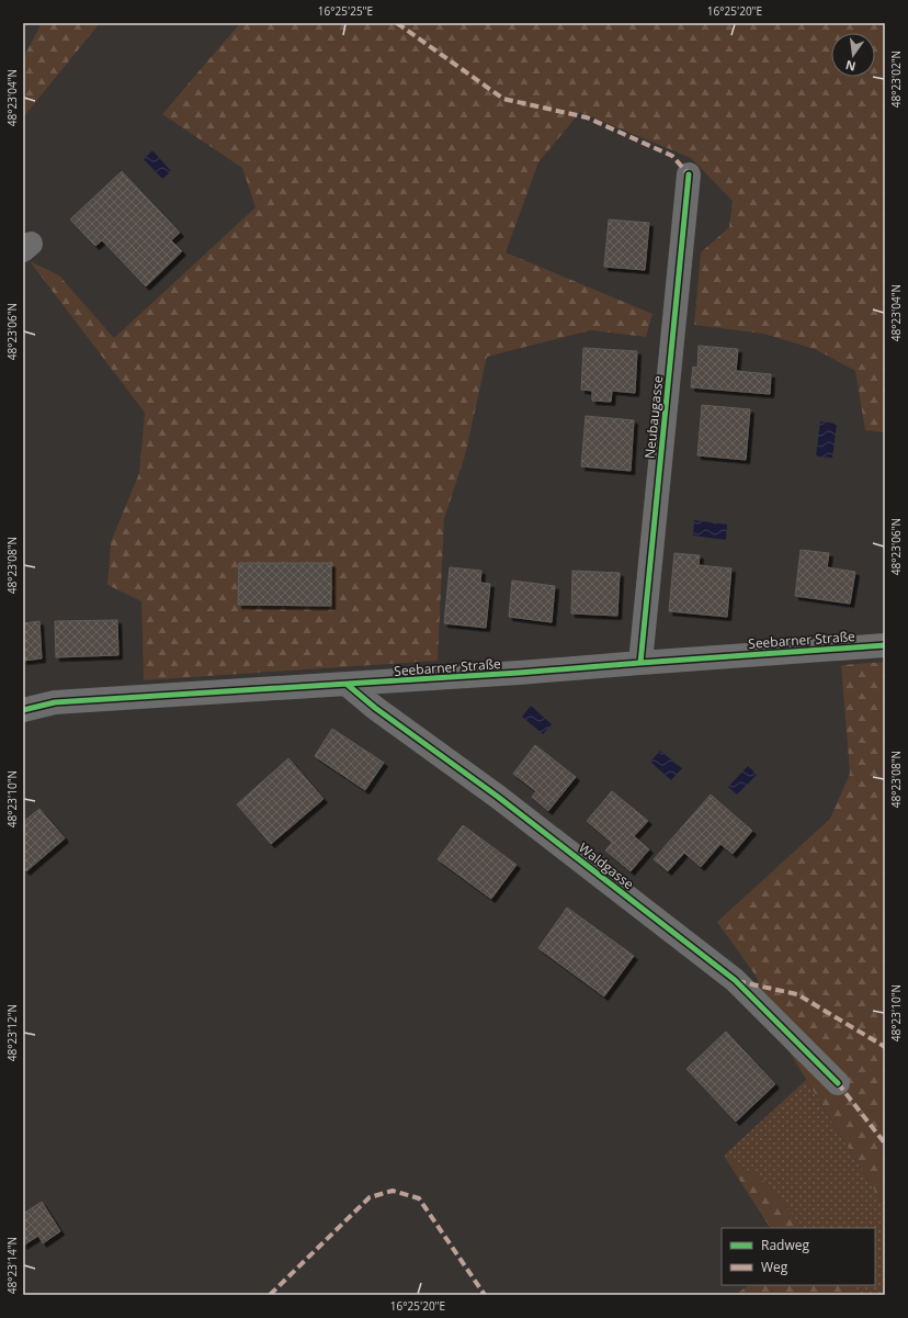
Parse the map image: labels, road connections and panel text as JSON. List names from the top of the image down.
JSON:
{
  "streets": {
    "street": ["Neubaugasse", "Seebarner Straße", "Waldgasse"]
  },
  "crossings": [
    ["Neubaugasse", "Seebarner Straße"],
    ["Seebarner Straße", "Waldgasse"]
  ],
  "legend": ["Radweg", "Weg"],
  "north": "bottom",
  "coordinates": [
    "16°25'25\"E",
    "16°25'20\"E",
    "48°23'02\"N",
    "48°23'04\"N",
    "48°23'06\"N",
    "48°23'08\"N",
    "48°23'10\"N",
    "48°23'12\"N",
    "48°23'14\"N"
  ]
}
